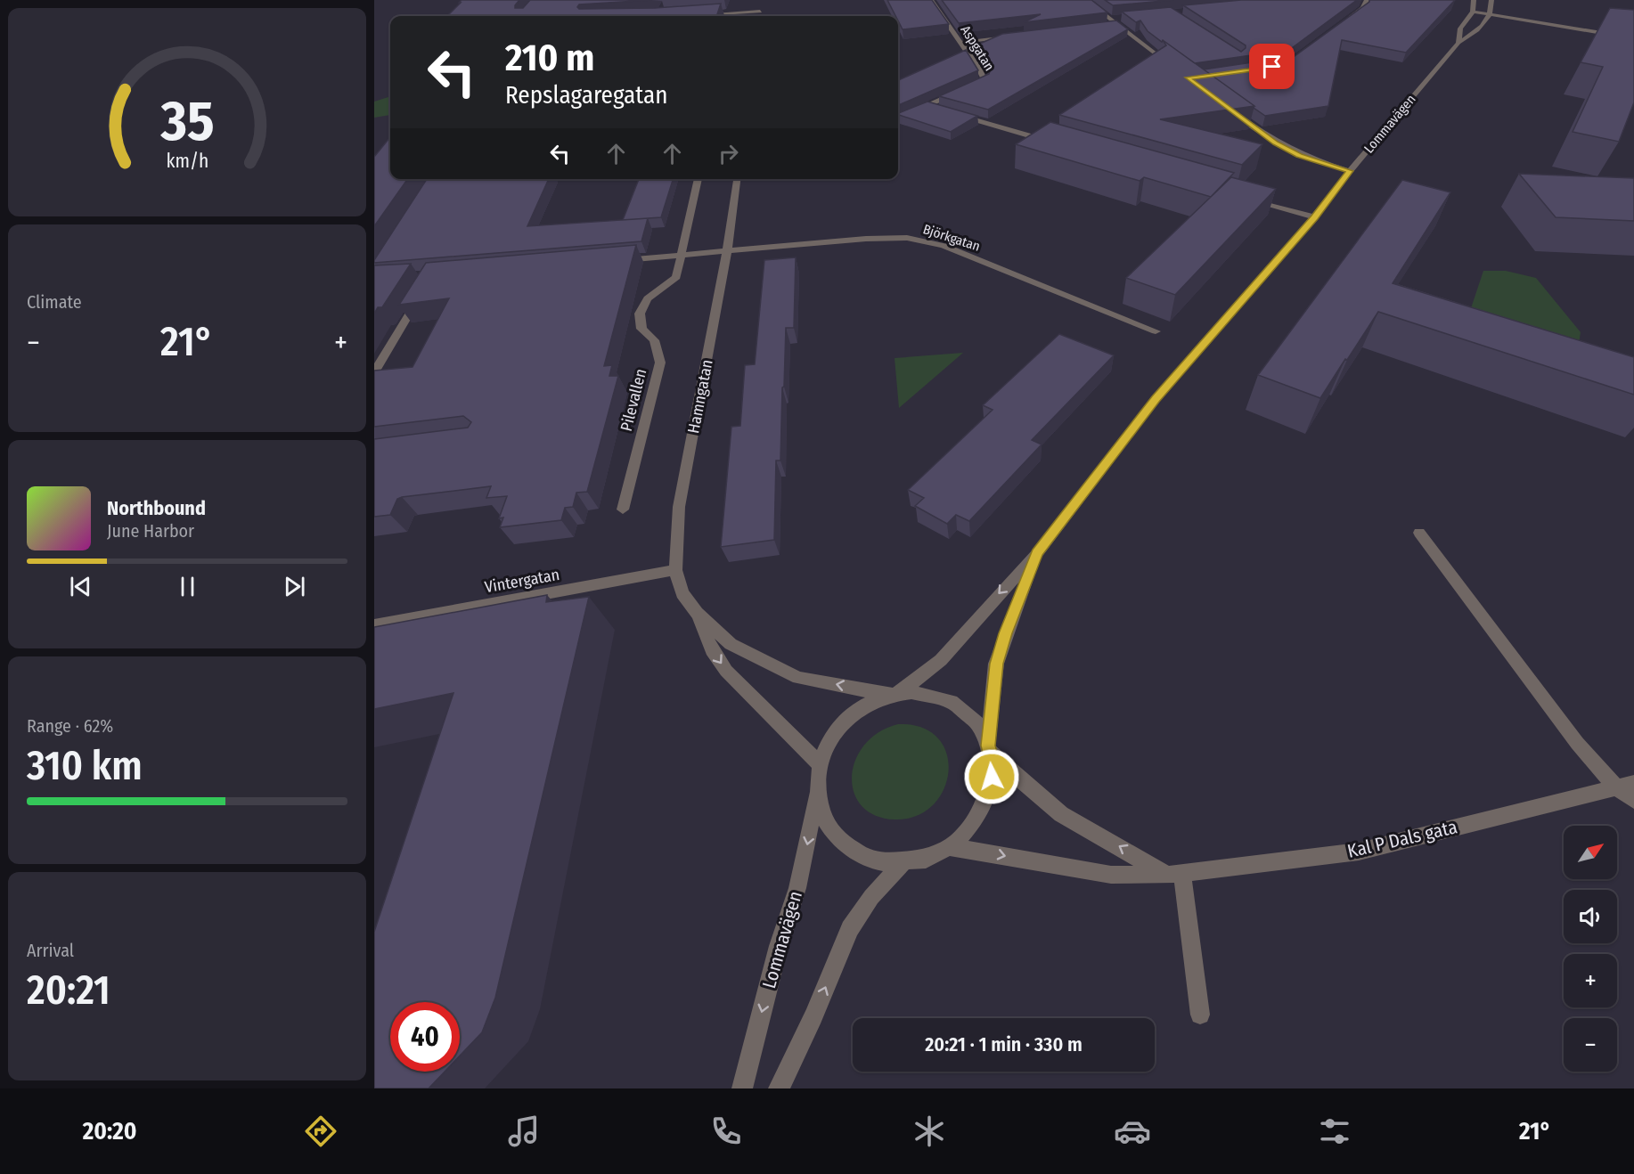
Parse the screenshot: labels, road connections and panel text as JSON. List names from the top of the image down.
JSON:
{
  "streets": {
    "street": [
      "Aspgatan",
      "Lommavägen",
      "Björkgatan",
      "Hamngatan",
      "Pilevallen",
      "Vintergatan",
      "Kal P Dals gata"
    ]
  },
  "crossings": [
    ["Lommavägen", "Hamngatan"],
    ["Lommavägen", "Kal P Dals gata"],
    ["Björkgatan", "Hamngatan"],
    ["Hamngatan", "Vintergatan"],
    ["Hamngatan", "Kal P Dals gata"]
  ],
  "north": "top right",
  "page": {
    "turn": ["210 m", "Repslagaregatan"],
    "tile": [
      "Climate",
      ["Range · 62%", "310 km"],
      ["Arrival", "20:21"]
    ],
    "heat": ["−", "21°", "+"],
    "song": ["Northbound", "June Harbor"],
    "map_buttons": ["+", "−"],
    "limit": "40",
    "trip": "20:21 · 1 min · 330 m",
    "tabs": ["20:20", "21°"],
    "gauge": ["35", "km/h"]
  }
}
